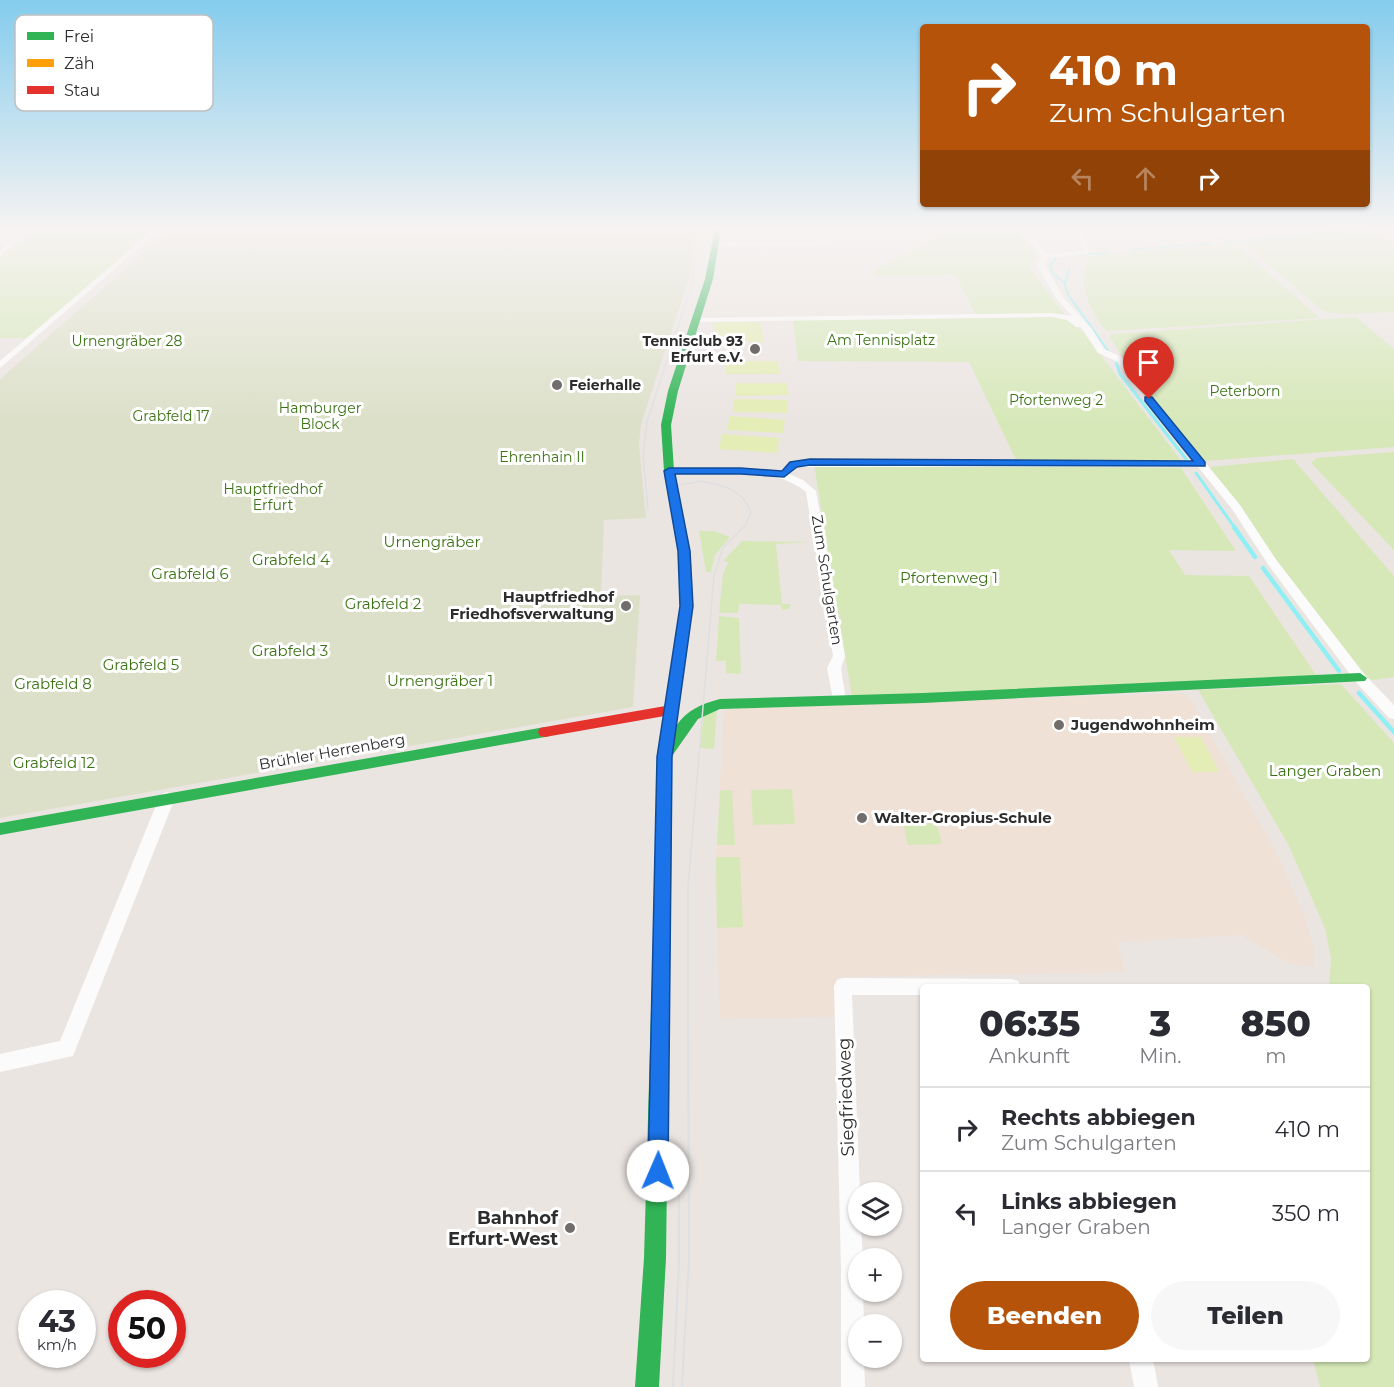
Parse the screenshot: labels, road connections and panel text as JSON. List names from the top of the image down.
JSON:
{
  "streets": {
    "main road": ["Brühler Herrenberg"],
    "street": ["Zum Schulgarten", "Siegfriedweg"]
  },
  "parks": [
    "Am Tennisplatz",
    "Urnengräber 28",
    "Peterborn",
    "Pfortenweg 2",
    "Hamburger Block",
    "Grabfeld 17",
    "Ehrenhain II",
    "Hauptfriedhof Erfurt",
    "Urnengräber",
    "Grabfeld 4",
    "Grabfeld 6",
    "Pfortenweg 1",
    "Grabfeld 2",
    "Grabfeld 3",
    "Grabfeld 5",
    "Urnengräber 1",
    "Grabfeld 8",
    "Grabfeld 12",
    "Langer Graben"
  ],
  "places": [
    "Tennisclub 93 Erfurt e.V.",
    "Feierhalle",
    "Hauptfriedhof Friedhofsverwaltung",
    "Jugendwohnheim",
    "Walter-Gropius-Schule",
    "Bahnhof Erfurt-West"
  ],
  "legend": ["Frei", "Zäh", "Stau"],
  "page": {
    "turn": ["410 m", "Zum Schulgarten"],
    "eta": [
      "06:35",
      "Ankunft",
      "3",
      "Min.",
      "850",
      "m"
    ],
    "list": [
      {
        "name": "Rechts abbiegen",
        "note": "Zum Schulgarten",
        "value": "410 m"
      },
      {
        "name": "Links abbiegen",
        "note": "Langer Graben",
        "value": "350 m"
      }
    ],
    "map_buttons": ["+", "−"],
    "buttons": ["Beenden", "Teilen"],
    "speed": "43 km/h",
    "limit": "50"
  }
}
